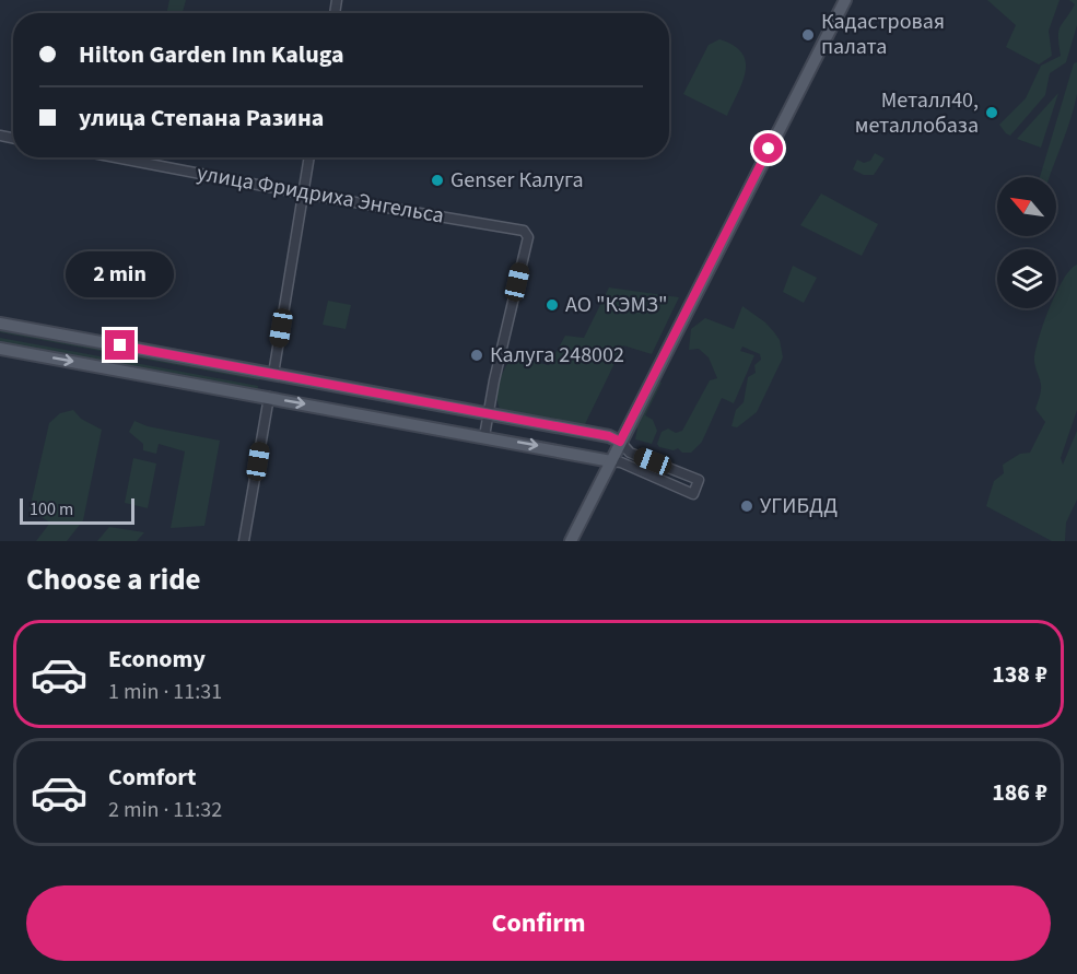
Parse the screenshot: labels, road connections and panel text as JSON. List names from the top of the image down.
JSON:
{
  "streets": {
    "street": ["улица Фридриха Энгельса"]
  },
  "places": [
    "Кадастровая палата",
    "Металл40, металлобаза",
    "Genser Калуга",
    "АО \"КЭМЗ\"",
    "Калуга 248002",
    "УГИБДД"
  ],
  "scale_bar": "100 m",
  "north": "top left",
  "page": {
    "banner": ["Hilton Garden Inn Kaluga", "улица Степана Разина"],
    "bubble": "2 min",
    "scale": "100 m",
    "heading": "Choose a ride",
    "list": [
      {
        "name": "Economy",
        "note": "1 min · 11:31",
        "value": "138 ₽"
      },
      {
        "name": "Comfort",
        "note": "2 min · 11:32",
        "value": "186 ₽"
      }
    ],
    "buttons": "Confirm"
  }
}
